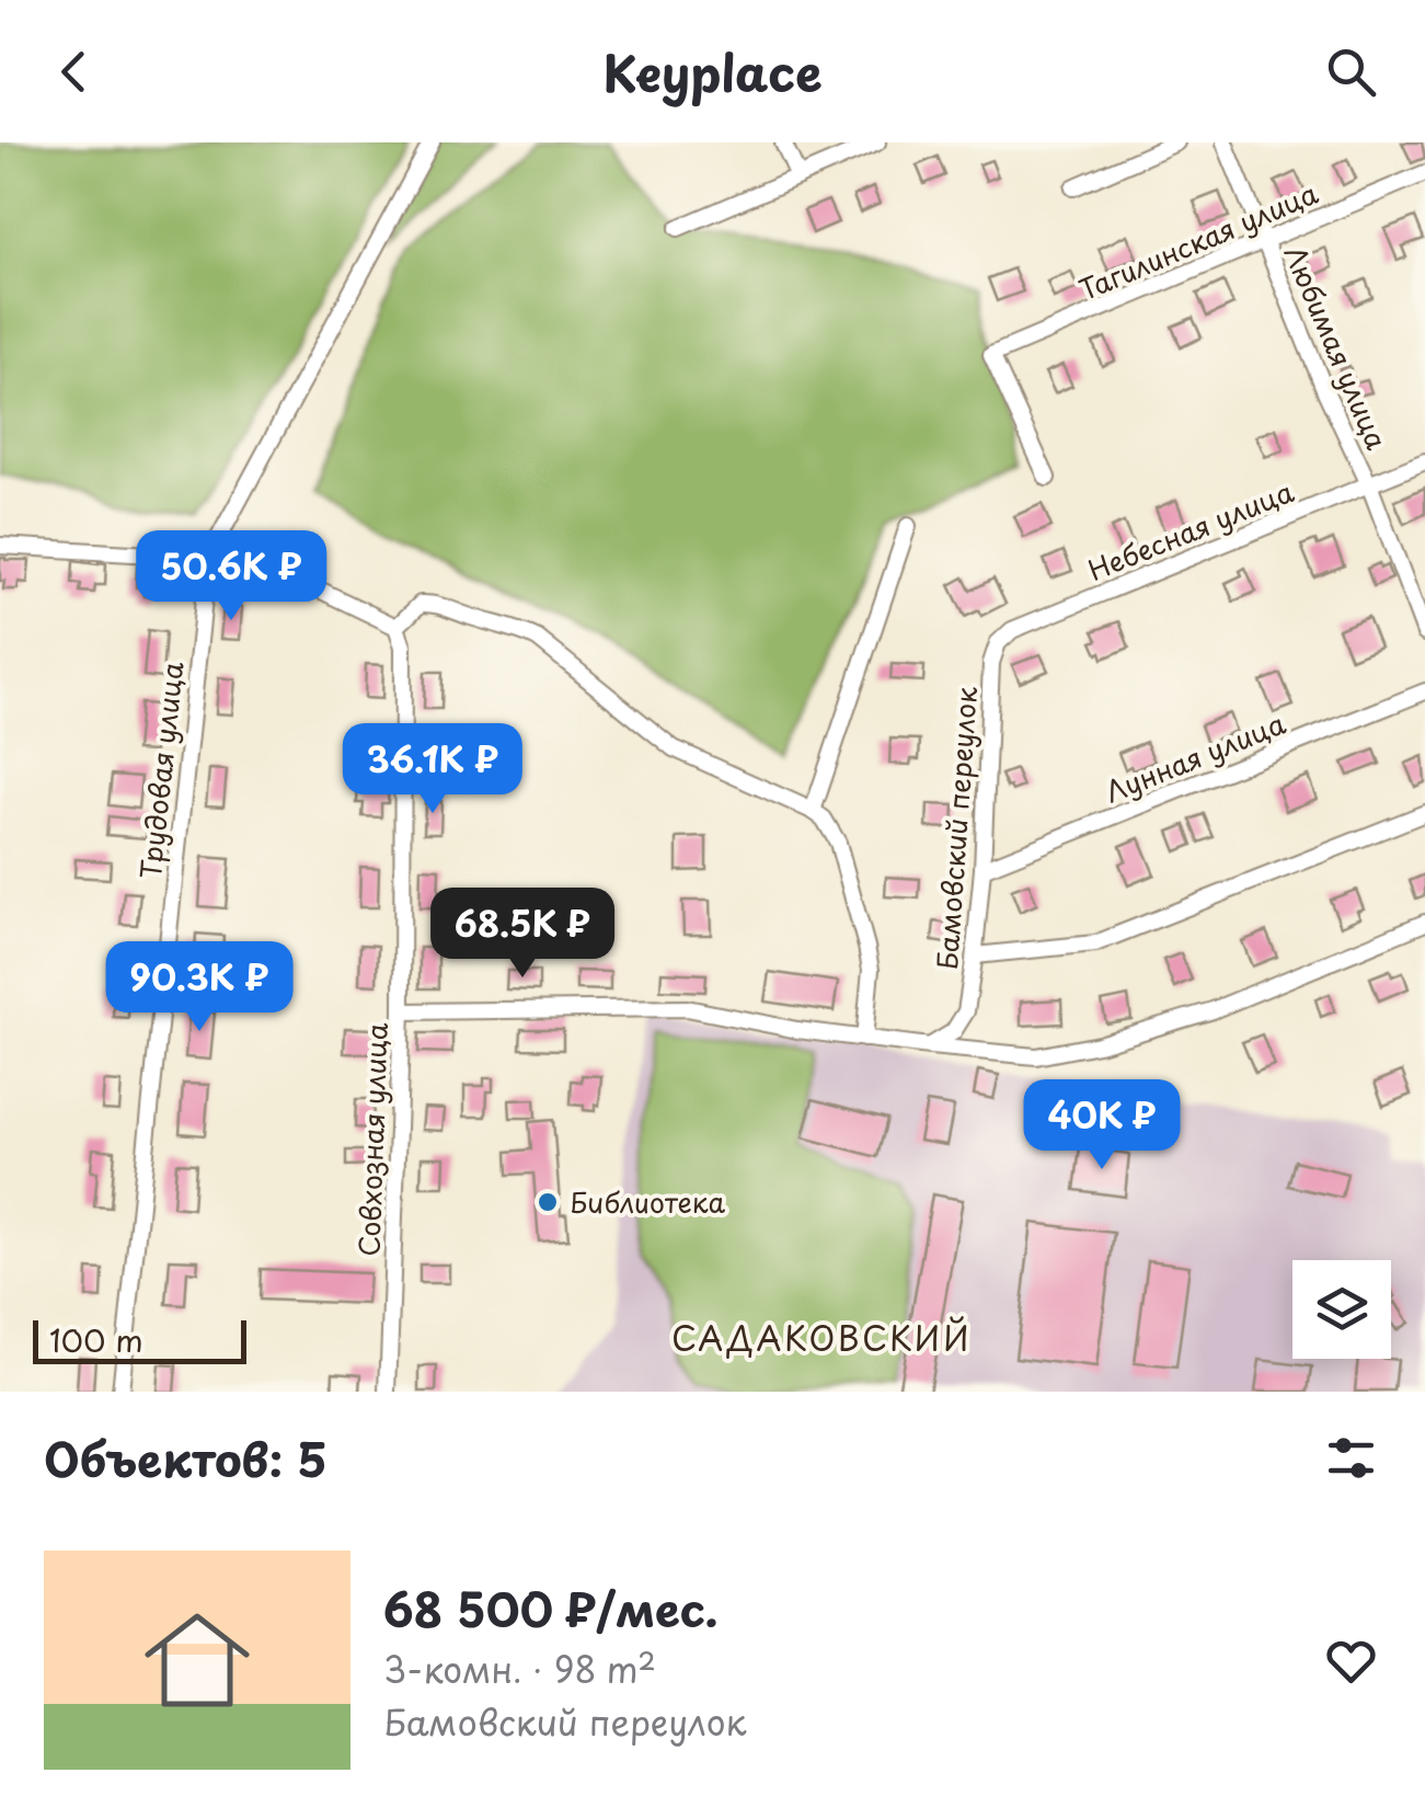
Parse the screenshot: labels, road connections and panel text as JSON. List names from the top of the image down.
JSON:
{
  "streets": {
    "street": [
      "Тагилинская улица",
      "Любимая улица",
      "Небесная улица",
      "Лунная улица",
      "Трудовая улица",
      "Бамовский переулок",
      "Совхозная улица"
    ]
  },
  "crossings": [
    ["Тагилинская улица", "Любимая улица"],
    ["Любимая улица", "Небесная улица"],
    ["Небесная улица", "Бамовский переулок"],
    ["Лунная улица", "Бамовский переулок"]
  ],
  "districts": ["САДАКОВСКИЙ"],
  "places": ["Библиотека"],
  "scale_bar": "100 m",
  "page": {
    "header": "Keyplace",
    "price": [
      "50.6K ₽",
      "36.1K ₽",
      "68.5K ₽",
      "90.3K ₽",
      "40K ₽"
    ],
    "scale": "100 m",
    "heading": "Объектов: 5",
    "list": [
      {
        "name": "68 500 ₽/мес.",
        "note": "3-комн. · 98 m² · Бамовский переулок"
      }
    ]
  }
}
